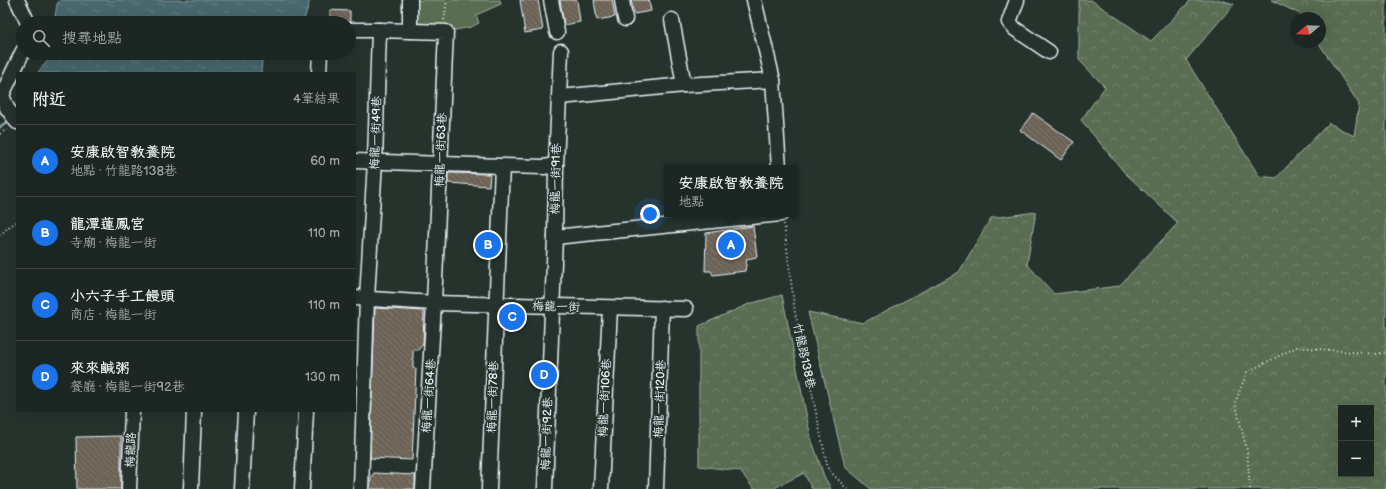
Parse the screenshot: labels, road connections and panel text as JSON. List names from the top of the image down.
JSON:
{
  "streets": {
    "street": [
      "梅龍一街49巷",
      "梅龍一街63巷",
      "梅龍一街91巷",
      "梅龍一街",
      "梅龍一街64巷",
      "梅龍一街78巷",
      "梅龍一街106巷",
      "梅龍一街120巷",
      "梅龍一街92巷",
      "梅龍路"
    ],
    "path": ["竹龍路138巷"]
  },
  "crossings": [
    ["梅龍一街49巷", "梅龍一街"],
    ["梅龍一街63巷", "梅龍一街"],
    ["梅龍一街63巷", "梅龍一街64巷"],
    ["梅龍一街91巷", "梅龍一街"],
    ["梅龍一街91巷", "梅龍一街92巷"],
    ["梅龍一街", "梅龍一街64巷"],
    ["梅龍一街", "梅龍一街78巷"],
    ["梅龍一街", "梅龍一街106巷"],
    ["梅龍一街", "梅龍一街120巷"],
    ["梅龍一街", "梅龍一街92巷"]
  ],
  "north": "left",
  "page": {
    "search": "搜尋地點",
    "heading": ["附近", "4筆結果"],
    "list": [
      {
        "mark": "A",
        "name": "安康啟智教養院",
        "note": "地點 · 竹龍路138巷",
        "value": "60 m"
      },
      {
        "mark": "B",
        "name": "龍潭蓮鳳宮",
        "note": "寺廟 · 梅龍一街",
        "value": "110 m"
      },
      {
        "mark": "C",
        "name": "小六子手工饅頭",
        "note": "商店 · 梅龍一街",
        "value": "110 m"
      },
      {
        "mark": "D",
        "name": "來來鹹粥",
        "note": "餐廳 · 梅龍一街92巷",
        "value": "130 m"
      }
    ],
    "popup": ["安康啟智教養院", "地點"],
    "pins": [
      "A",
      "B",
      "C",
      "D"
    ],
    "map_buttons": ["+", "−"]
  }
}
